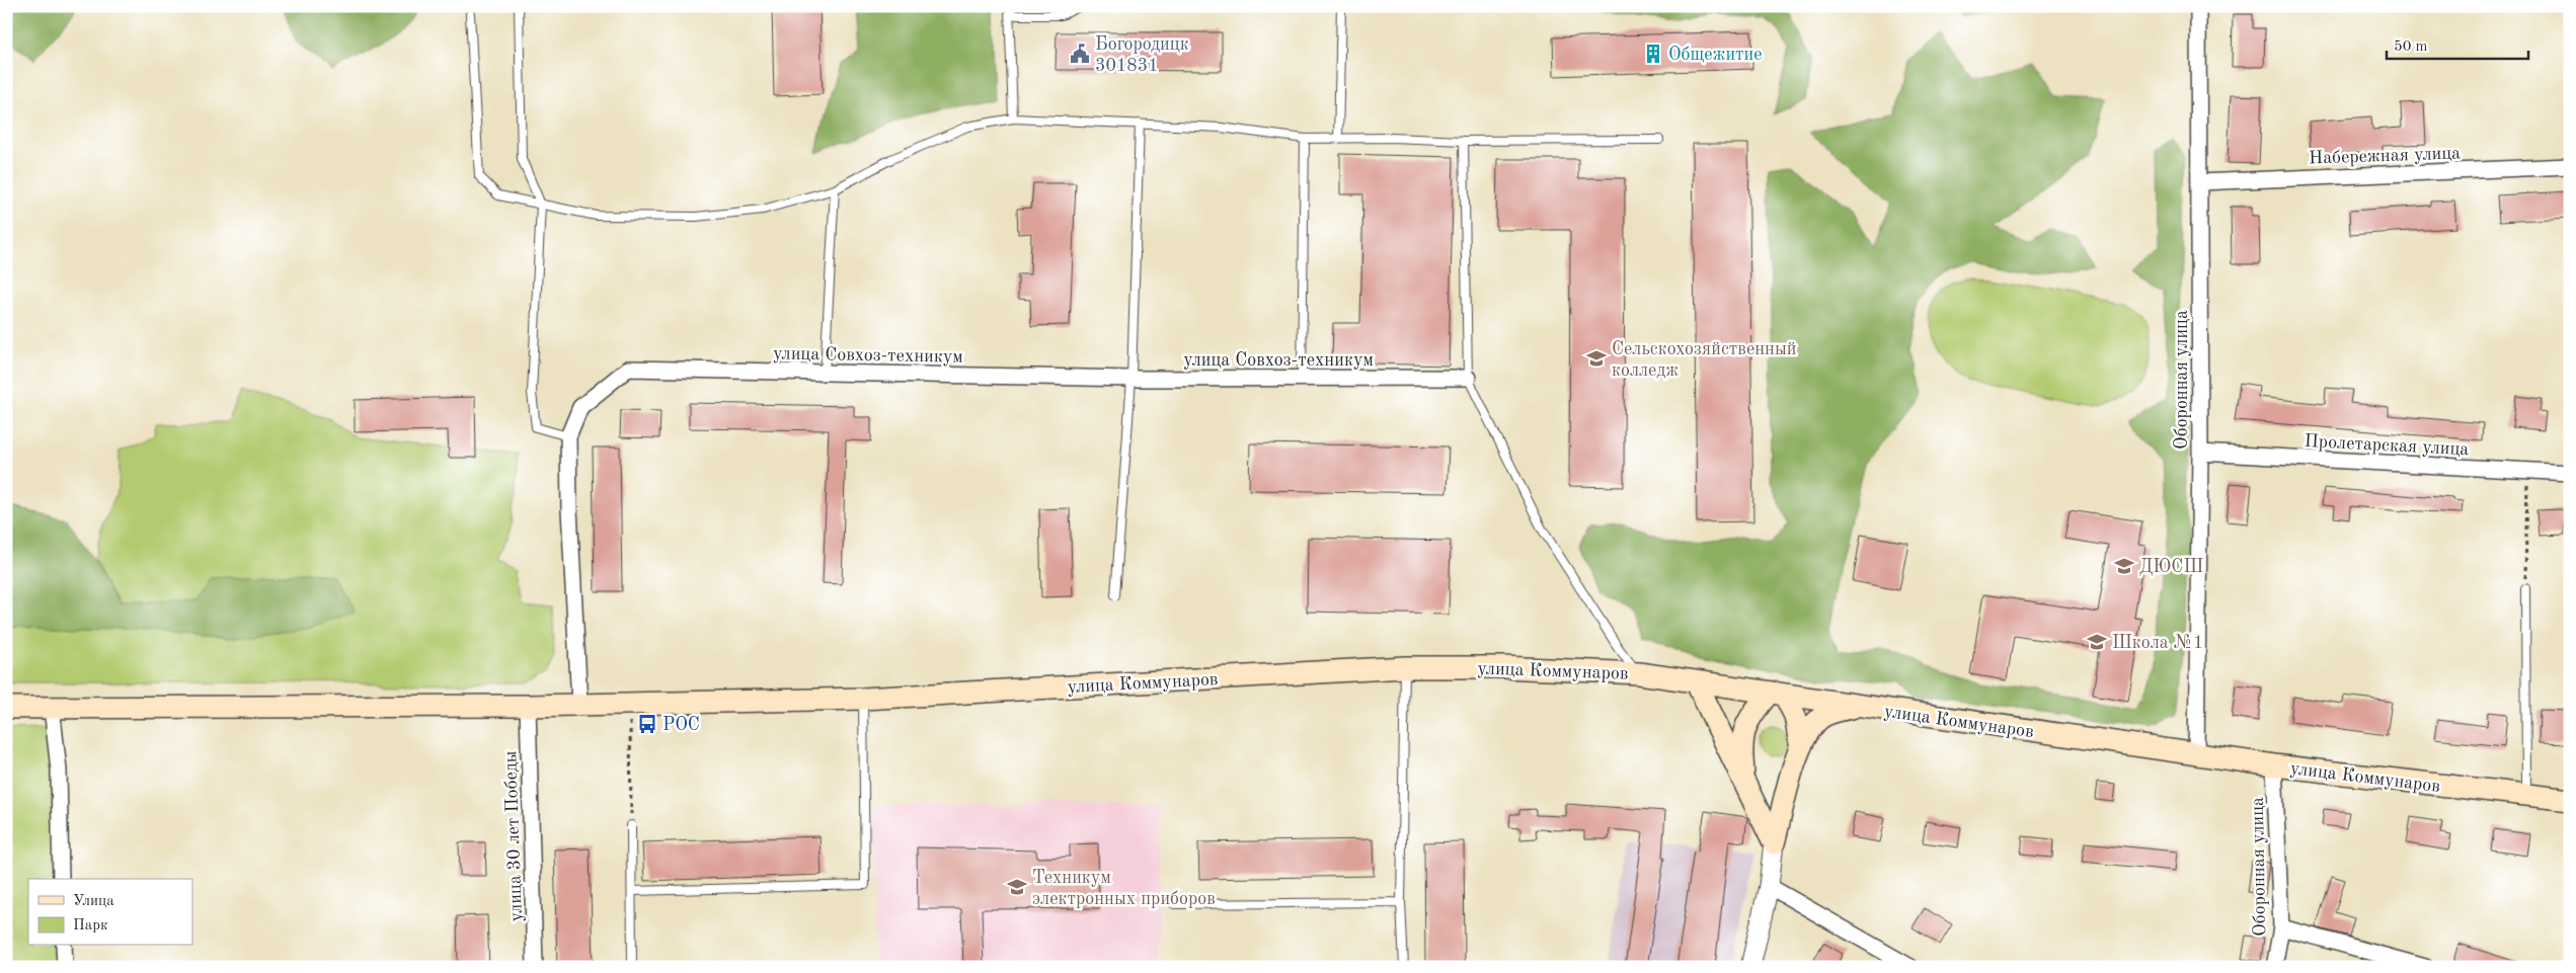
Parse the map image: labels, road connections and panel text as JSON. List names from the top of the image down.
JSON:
{
  "streets": {
    "main road": ["улица Коммунаров"],
    "street": [
      "Набережная улица",
      "улица Совхоз-техникум",
      "Оборонная улица",
      "Пролетарская улица",
      "улица 30 лет Победы"
    ]
  },
  "crossings": [
    ["Набережная улица", "Оборонная улица"],
    ["улица Совхоз-техникум", "улица Коммунаров"],
    ["Оборонная улица", "Пролетарская улица"],
    ["Оборонная улица", "улица Коммунаров"],
    ["улица Коммунаров", "улица 30 лет Победы"]
  ],
  "places": {
    "public building": ["Богородицк 301831"],
    "building": ["Общежитие"],
    "school or university": [
      "Сельскохозяйственный колледж",
      "ДЮСШ",
      "Школа №1",
      "Техникум электронных приборов"
    ],
    "bus stop": ["РОС"]
  },
  "legend": ["Улица", "Парк"],
  "scale_bar": "50 m"
}
